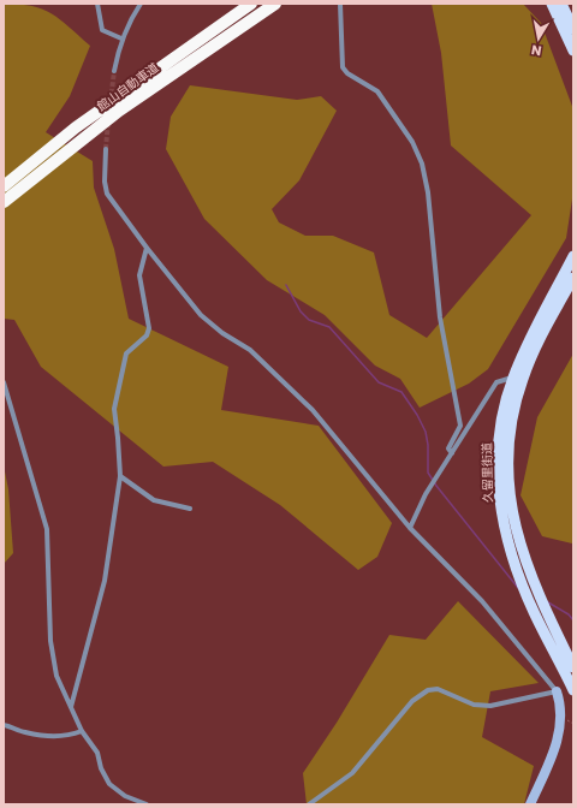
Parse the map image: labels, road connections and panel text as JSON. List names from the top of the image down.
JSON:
{
  "streets": {
    "highway": ["館山自動車道"],
    "main road": ["久留里街道"]
  },
  "north": "bottom"
}
